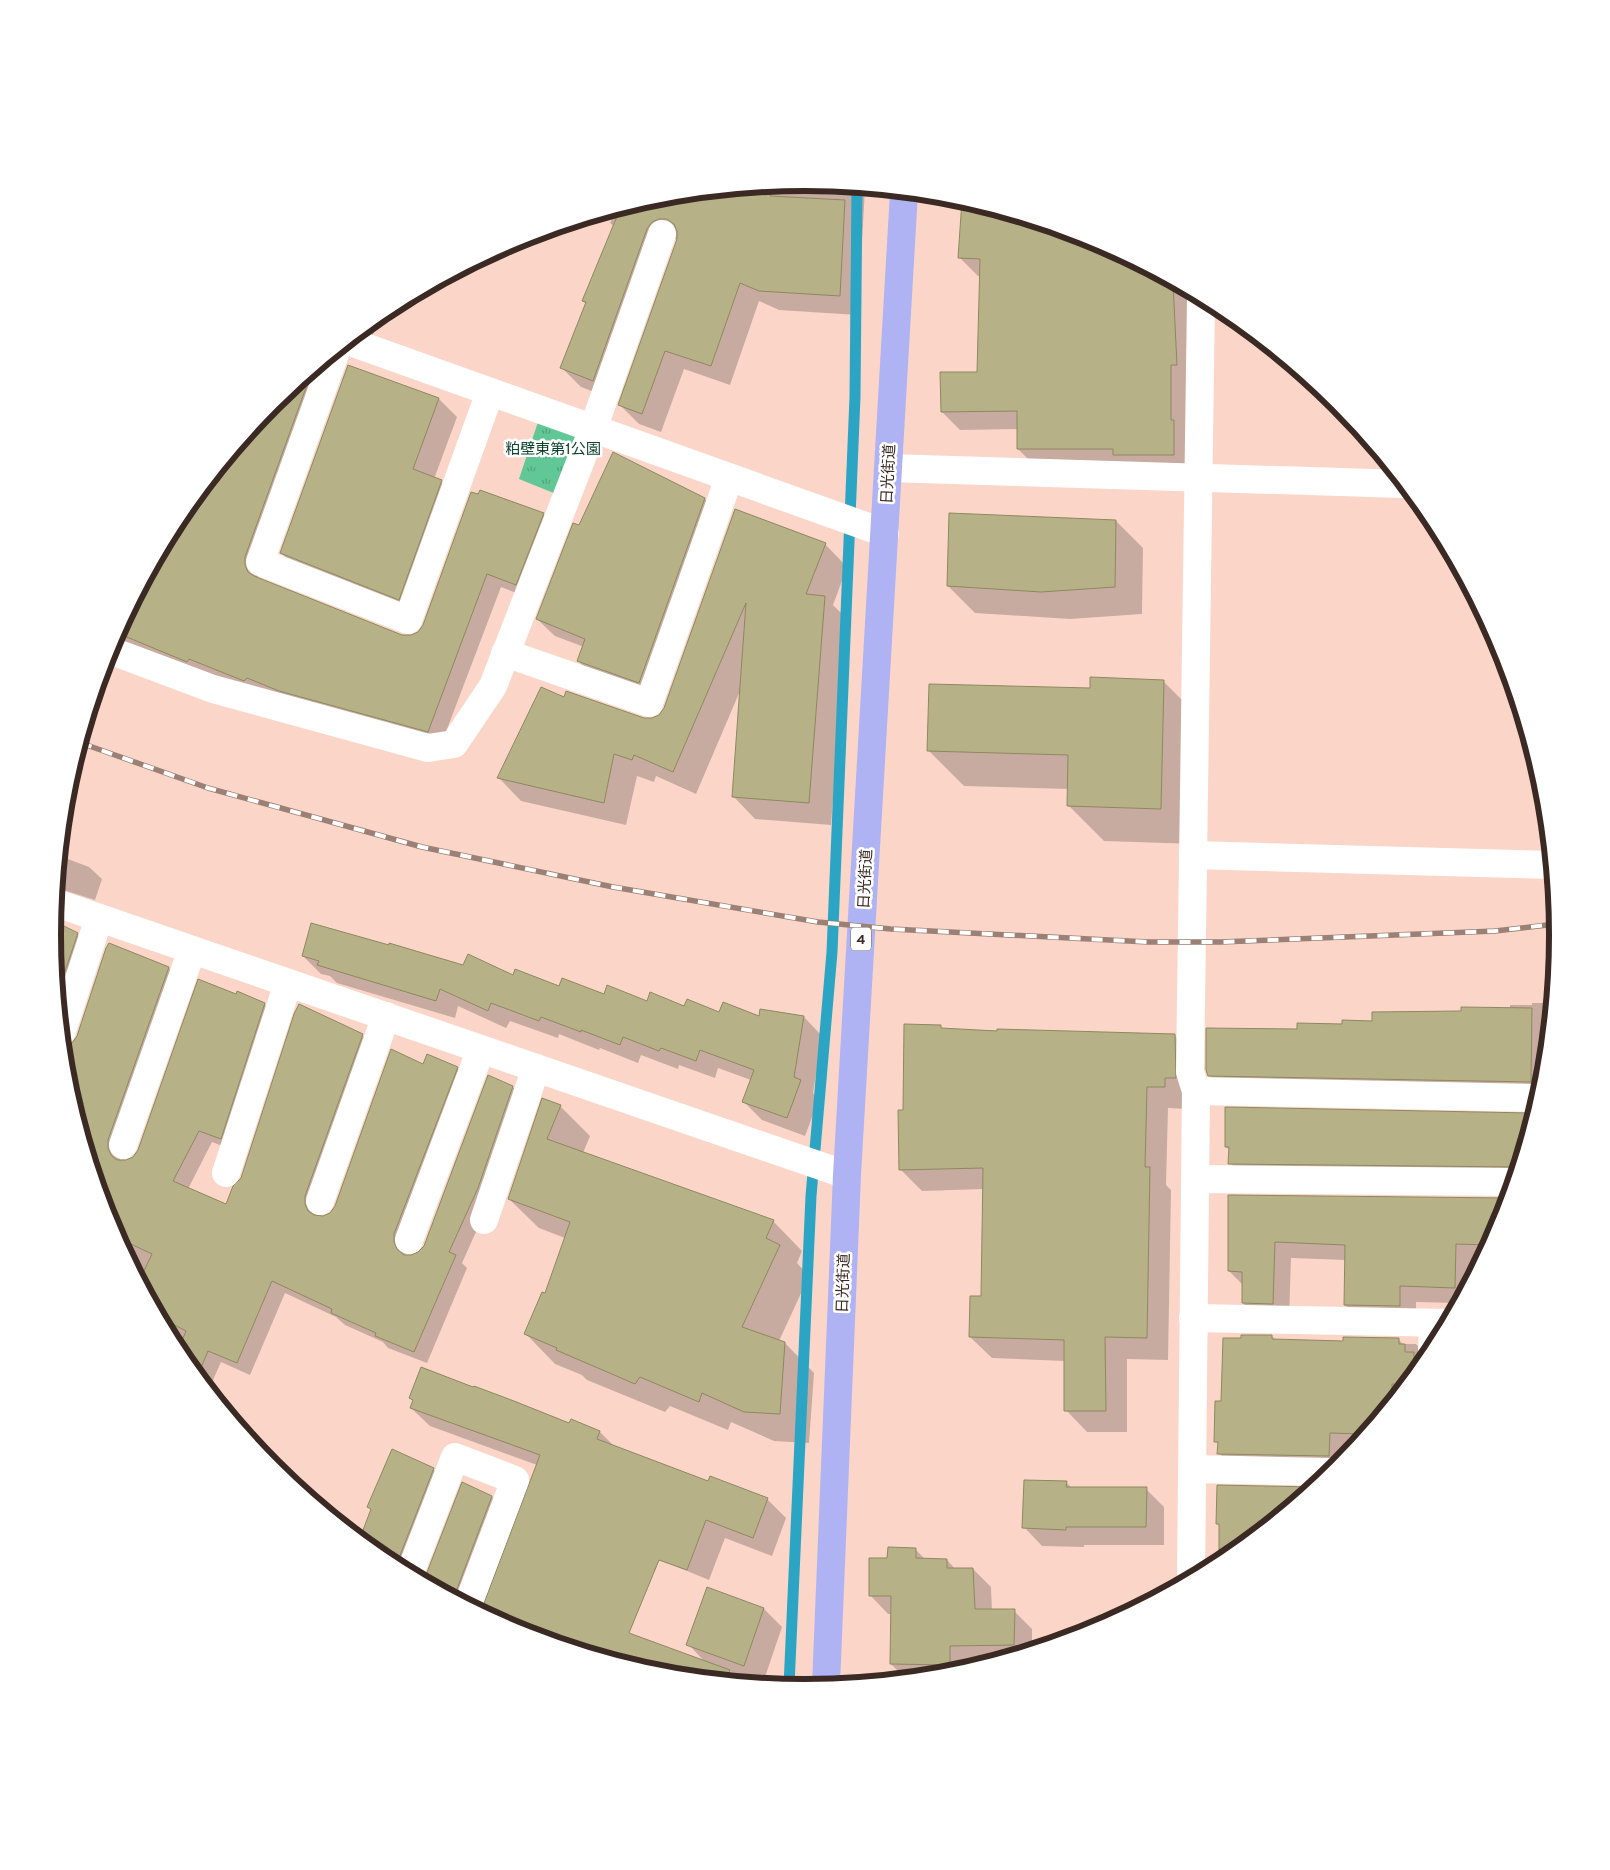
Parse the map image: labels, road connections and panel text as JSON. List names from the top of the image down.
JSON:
{
  "streets": {
    "highway": ["日光街道", "4"]
  },
  "parks": ["粕壁東第1公園"]
}
